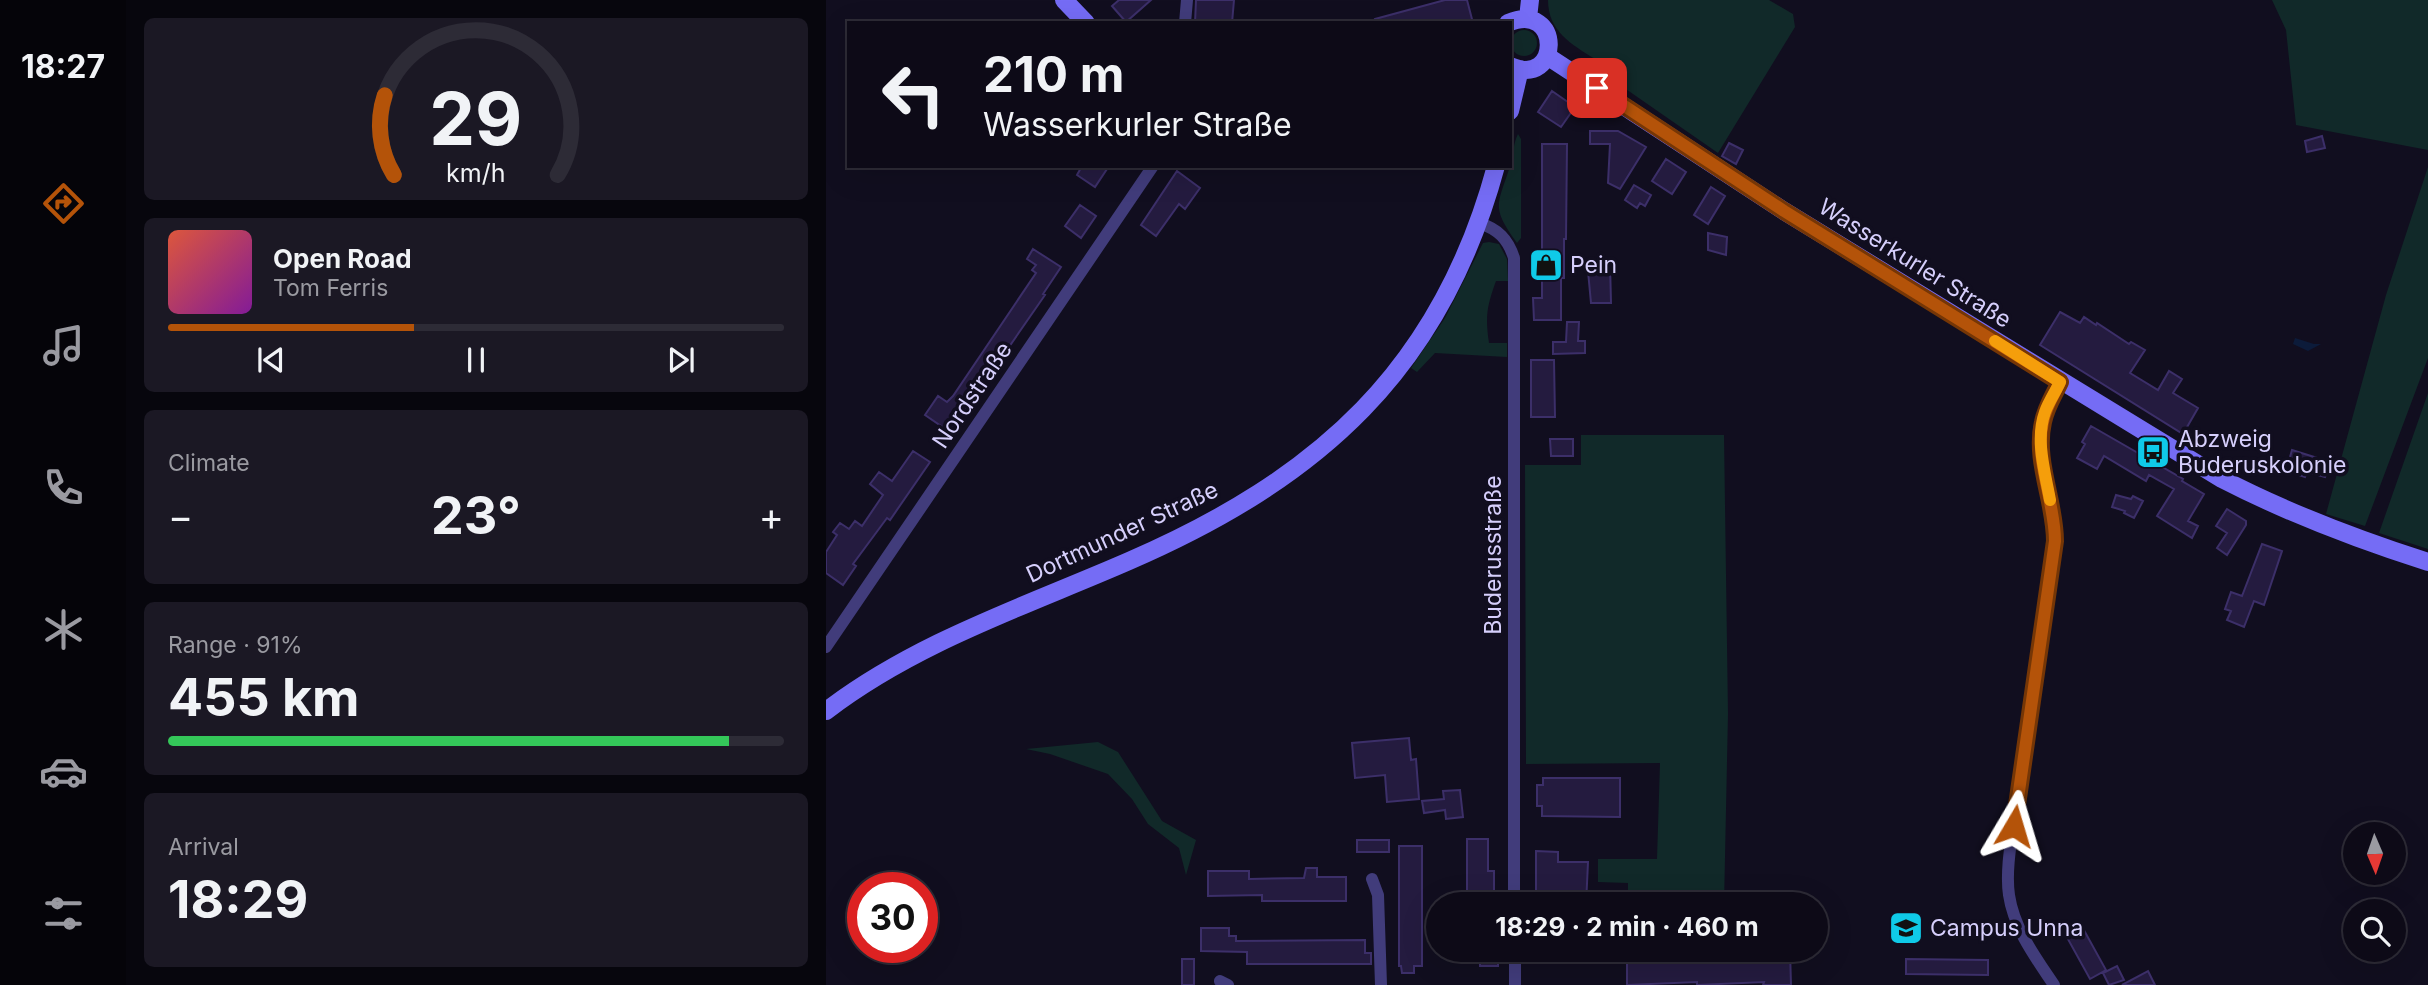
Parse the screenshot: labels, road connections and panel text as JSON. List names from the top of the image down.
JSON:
{
  "streets": {
    "main road": ["Wasserkurler Straße", "Dortmunder Straße"],
    "street": ["Nordstraße", "Buderusstraße"]
  },
  "crossings": [
    ["Dortmunder Straße", "Buderusstraße"]
  ],
  "places": {
    "shop": ["Pein"],
    "bus stop": ["Abzweig Buderuskolonie"],
    "school or university": ["Campus Unna"]
  },
  "north": "bottom",
  "page": {
    "tabs": "18:27",
    "turn": ["210 m", "Wasserkurler Straße"],
    "song": ["Open Road", "Tom Ferris"],
    "tile": [
      "Climate",
      ["Range · 91%", "455 km"],
      ["Arrival", "18:29"]
    ],
    "heat": ["−", "23°", "+"],
    "limit": "30",
    "trip": "18:29 · 2 min · 460 m",
    "gauge": ["29", "km/h"]
  }
}
